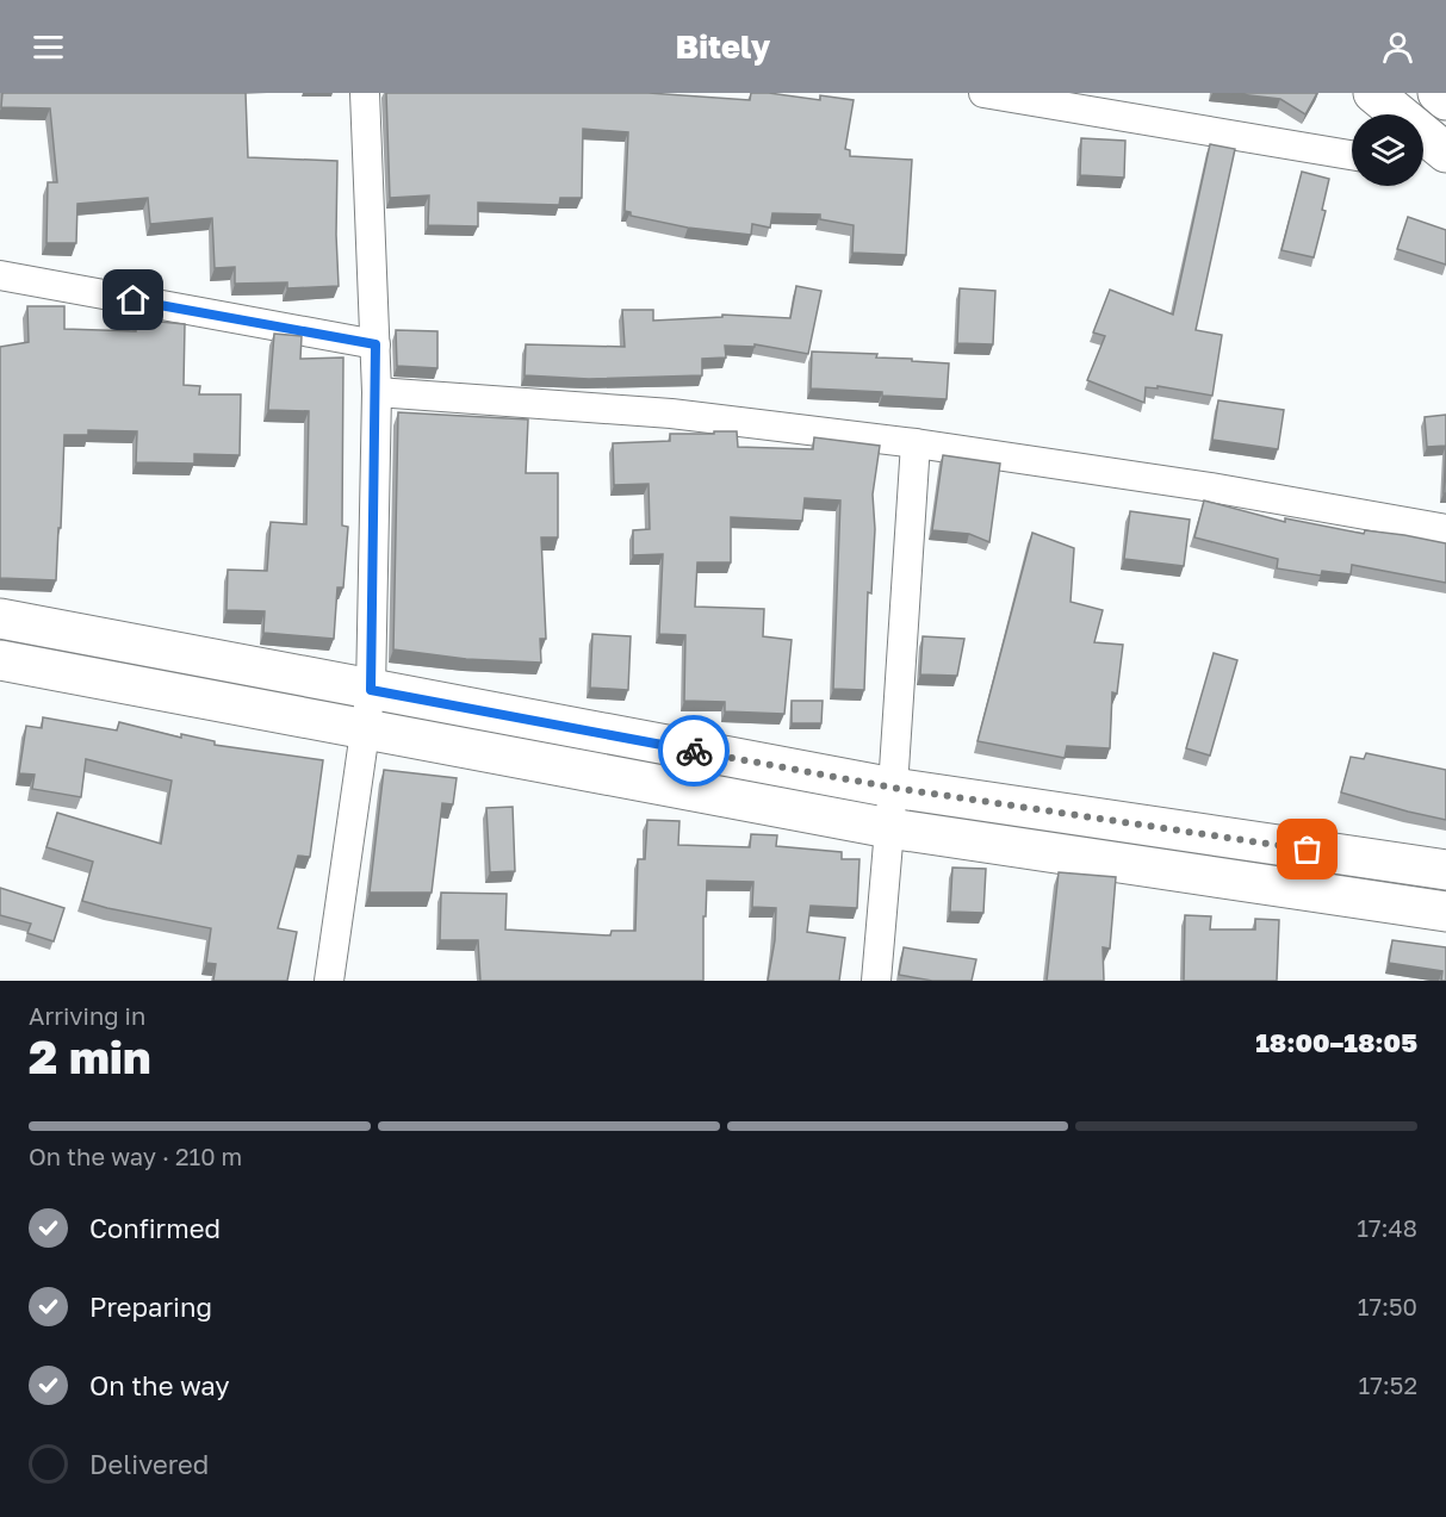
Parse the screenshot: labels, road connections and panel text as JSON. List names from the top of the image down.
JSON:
{
  "page": {
    "header": "Bitely",
    "heading": ["2 min", "Arriving in", "18:00–18:05"],
    "bar": "On the way · 210 m",
    "list": [
      ["Confirmed", "17:48"],
      ["Preparing", "17:50"],
      ["On the way", "17:52"],
      "Delivered"
    ]
  }
}
